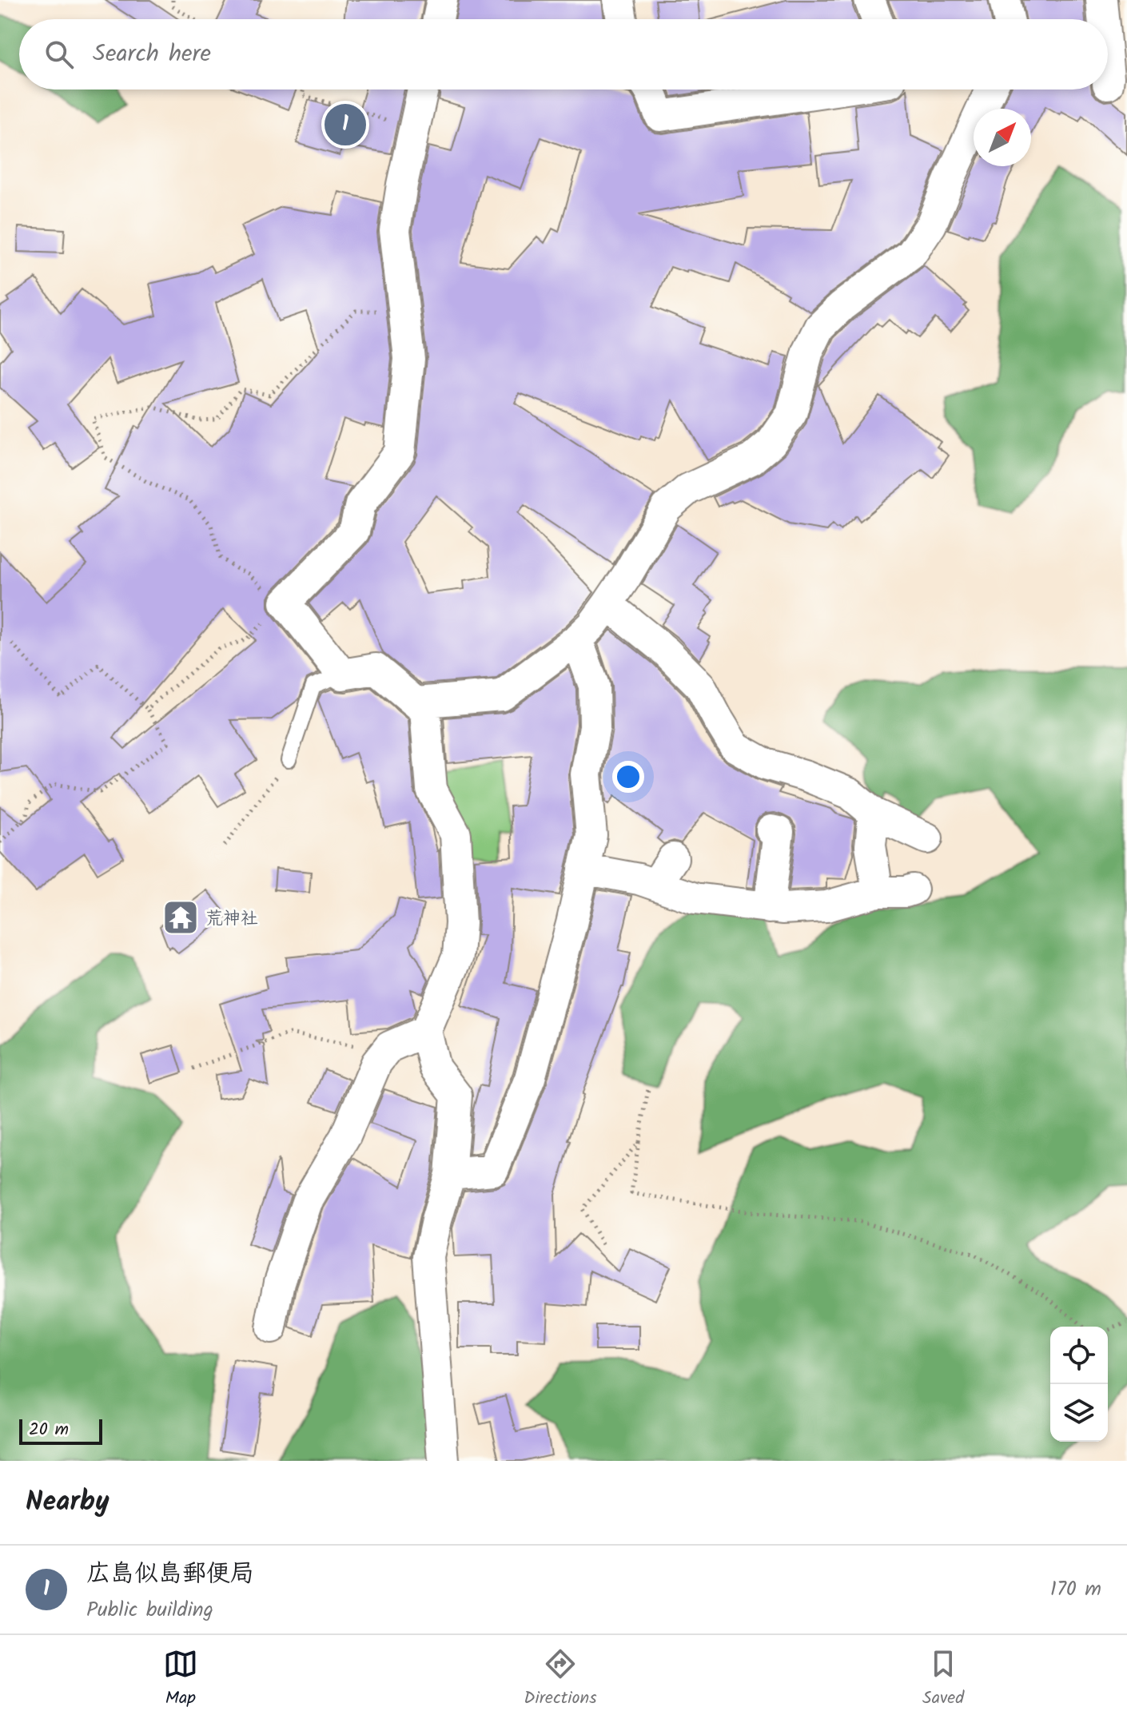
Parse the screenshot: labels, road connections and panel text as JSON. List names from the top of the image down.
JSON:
{
  "places": {
    "temple": ["荒神社"]
  },
  "scale_bar": "20 m",
  "north": "top right",
  "page": {
    "search": "Search here",
    "pins": "1",
    "scale": "20 m",
    "heading": "Nearby",
    "list": [
      {
        "mark": "1",
        "name": "広島似島郵便局",
        "note": "Public building",
        "value": "170 m"
      }
    ],
    "nav": ["Map", "Directions", "Saved"]
  }
}
